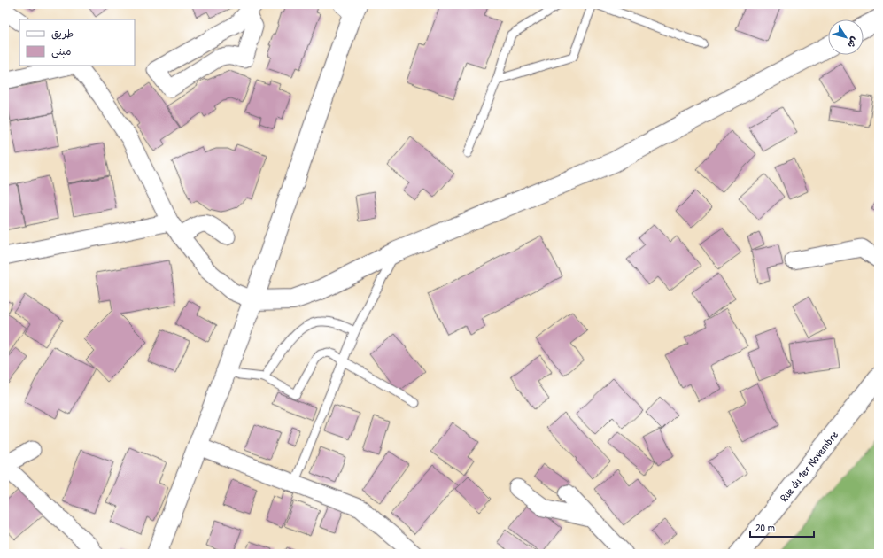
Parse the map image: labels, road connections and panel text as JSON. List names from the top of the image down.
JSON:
{
  "streets": {
    "main road": ["Rue du 1er Novembre"]
  },
  "legend": ["طريق", "مبنى"],
  "scale_bar": "20 m",
  "north": "bottom right"
}
